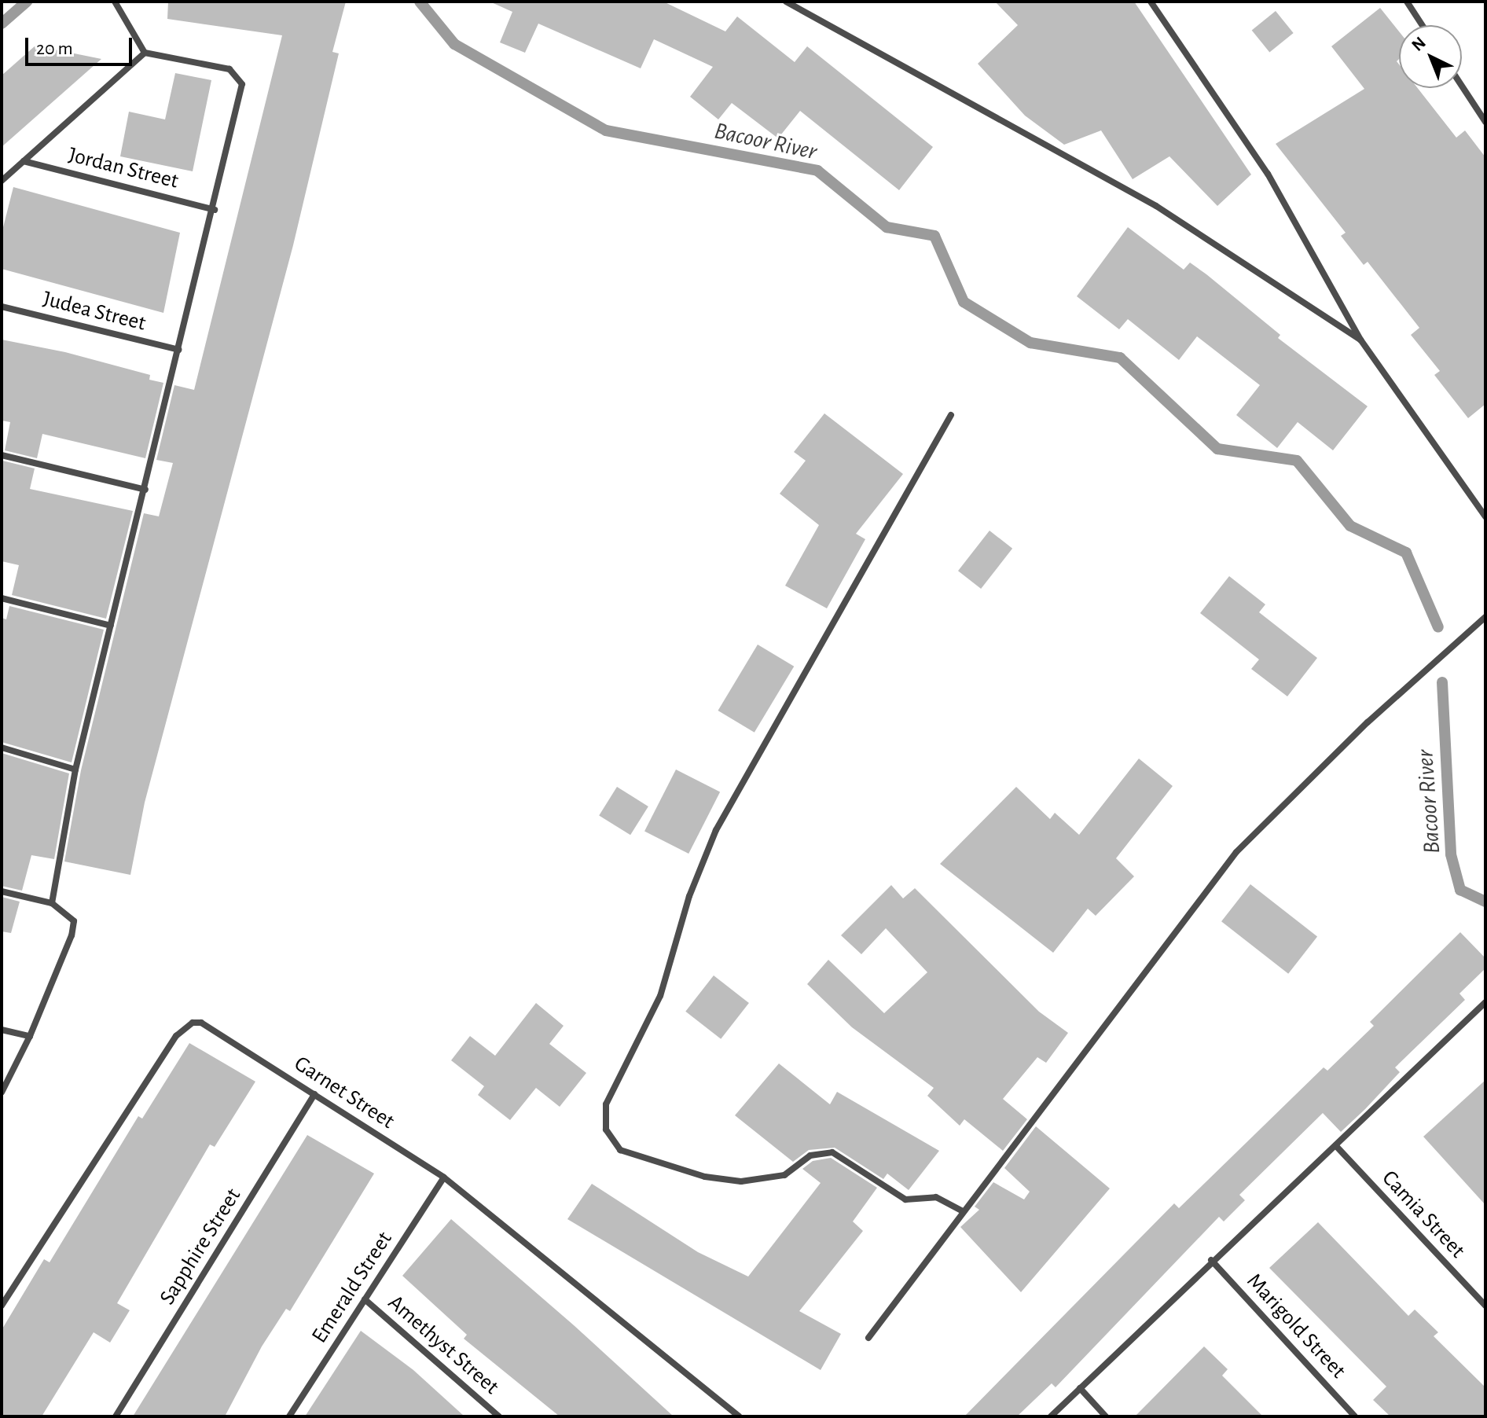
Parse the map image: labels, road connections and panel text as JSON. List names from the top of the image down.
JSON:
{
  "streets": {
    "street": [
      "Jordan Street",
      "Judea Street",
      "Garnet Street",
      "Camia Street",
      "Sapphire Street",
      "Emerald Street",
      "Marigold Street",
      "Amethyst Street"
    ]
  },
  "crossings": [
    ["Garnet Street", "Sapphire Street"],
    ["Garnet Street", "Emerald Street"],
    ["Emerald Street", "Amethyst Street"]
  ],
  "water": ["Bacoor River"],
  "scale_bar": "20 m",
  "north": "top left"
}
